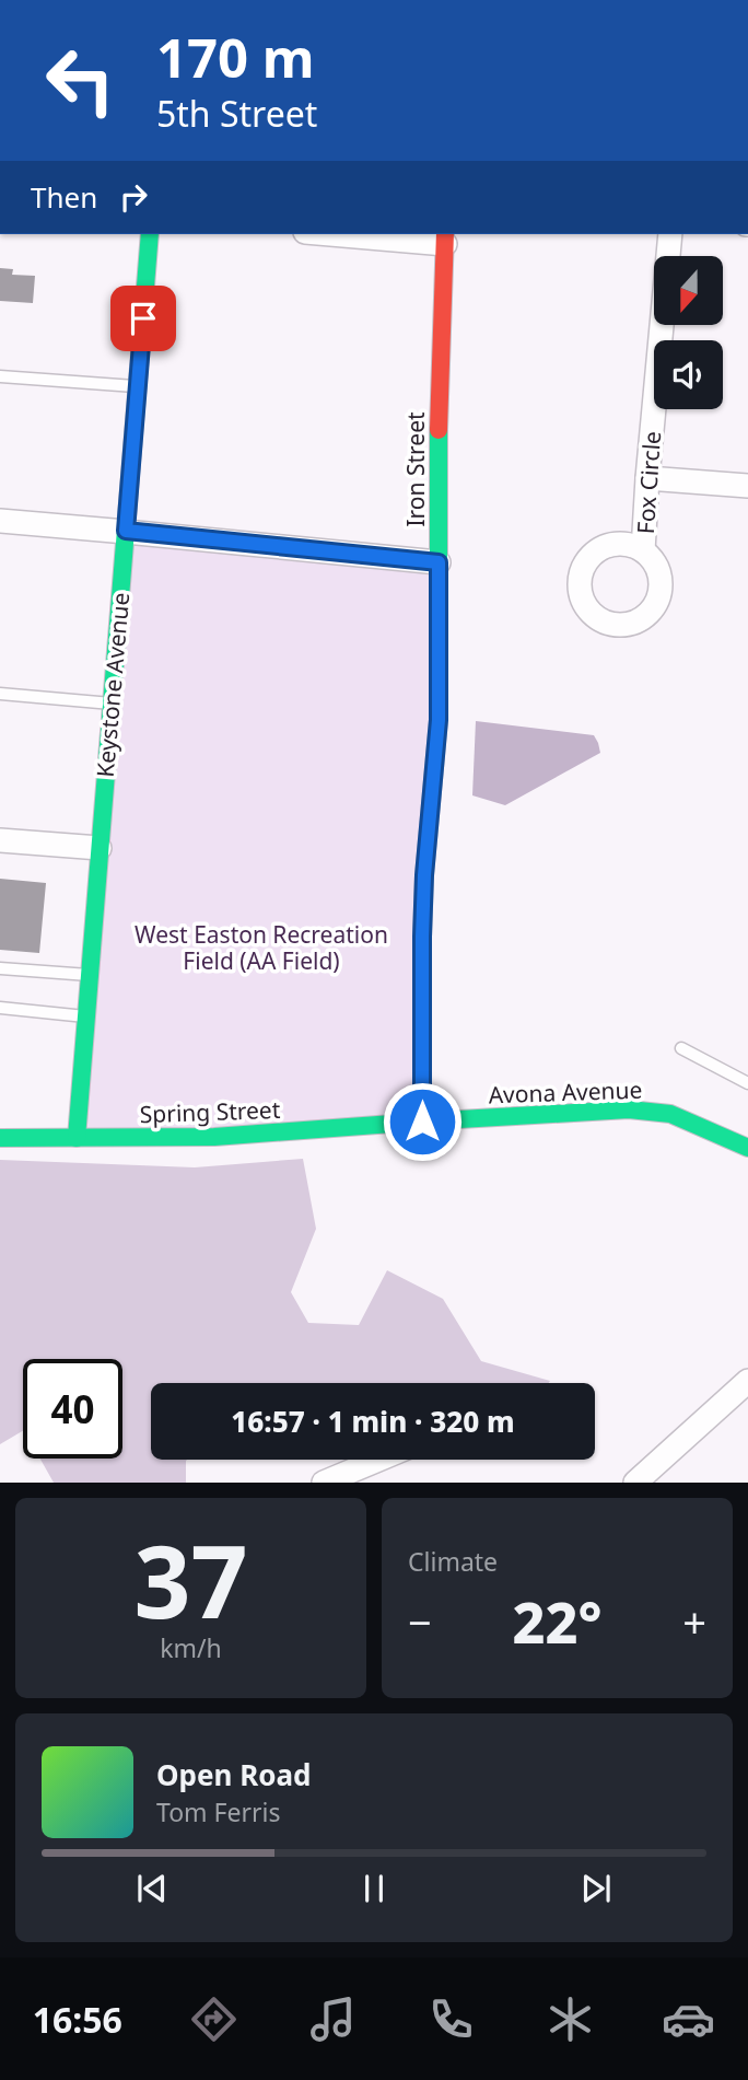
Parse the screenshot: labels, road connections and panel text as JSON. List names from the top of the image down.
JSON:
{
  "streets": {
    "street": [
      "Iron Street",
      "Fox Circle",
      "Keystone Avenue",
      "Avona Avenue",
      "Spring Street"
    ]
  },
  "crossings": [
    ["Iron Street", "Avona Avenue"],
    ["Iron Street", "Spring Street"],
    ["Keystone Avenue", "Spring Street"],
    ["Avona Avenue", "Spring Street"]
  ],
  "parks": ["West Easton Recreation Field (AA Field)"],
  "north": "bottom",
  "page": {
    "turn": ["170 m", "5th Street"],
    "then": "Then",
    "limit": "40",
    "trip": "16:57 · 1 min · 320 m",
    "tile": [
      ["37", "km/h"],
      "Climate"
    ],
    "heat": ["−", "22°", "+"],
    "song": ["Open Road", "Tom Ferris"],
    "tabs": "16:56"
  }
}
